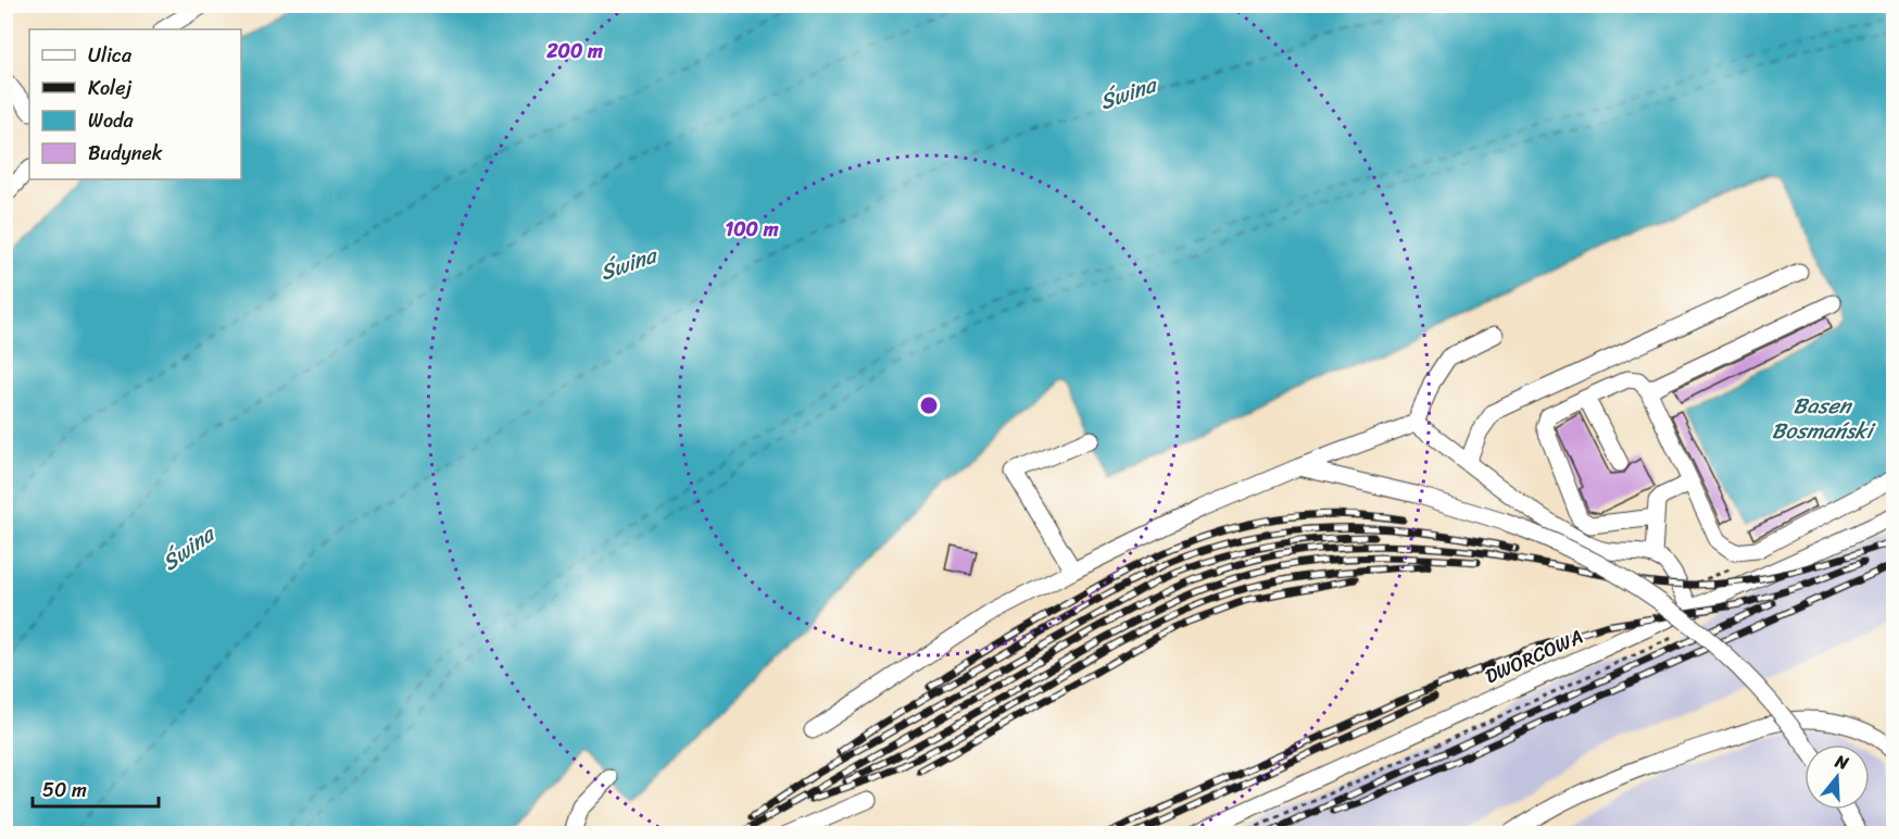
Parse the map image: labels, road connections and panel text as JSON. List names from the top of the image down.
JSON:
{
  "streets": {
    "street": ["DWORCOWA"]
  },
  "water": ["Świna", "Basen Bosmański"],
  "legend": [
    "Ulica",
    "Kolej",
    "Woda",
    "Budynek"
  ],
  "scale_bar": "50 m",
  "north": "top",
  "rings": ["200 m", "100 m"]
}
